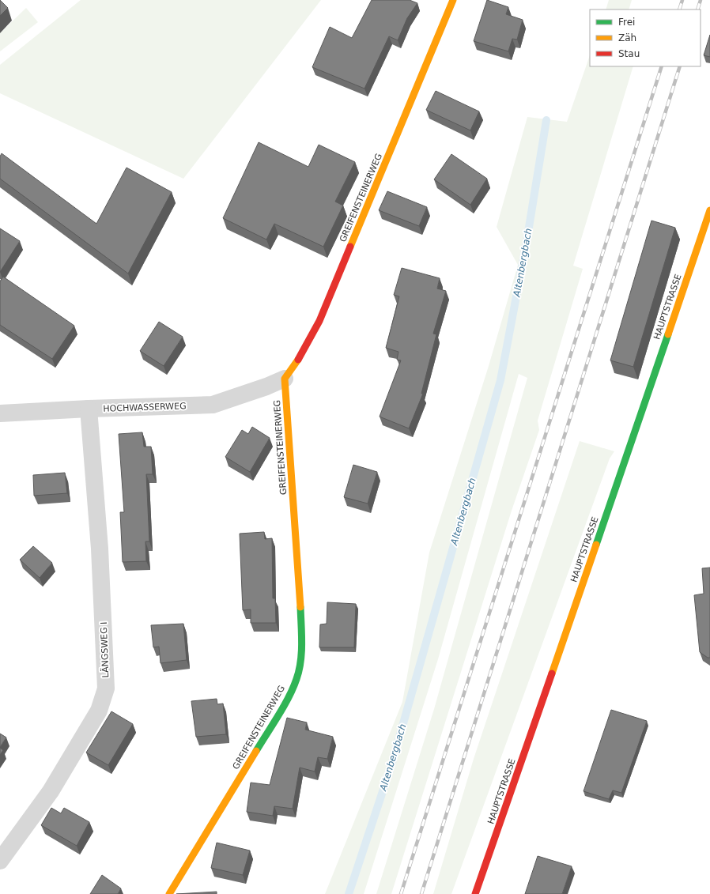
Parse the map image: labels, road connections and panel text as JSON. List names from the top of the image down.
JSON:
{
  "streets": {
    "street": [
      "GREIFENSTEINERWEG",
      "HAUPTSTRASSE",
      "HOCHWASSERWEG",
      "LÄNGSWEG I"
    ]
  },
  "crossings": [
    ["GREIFENSTEINERWEG", "HOCHWASSERWEG"],
    ["HOCHWASSERWEG", "LÄNGSWEG I"]
  ],
  "water": ["Altenbergbach"],
  "legend": ["Frei", "Zäh", "Stau"]
}
